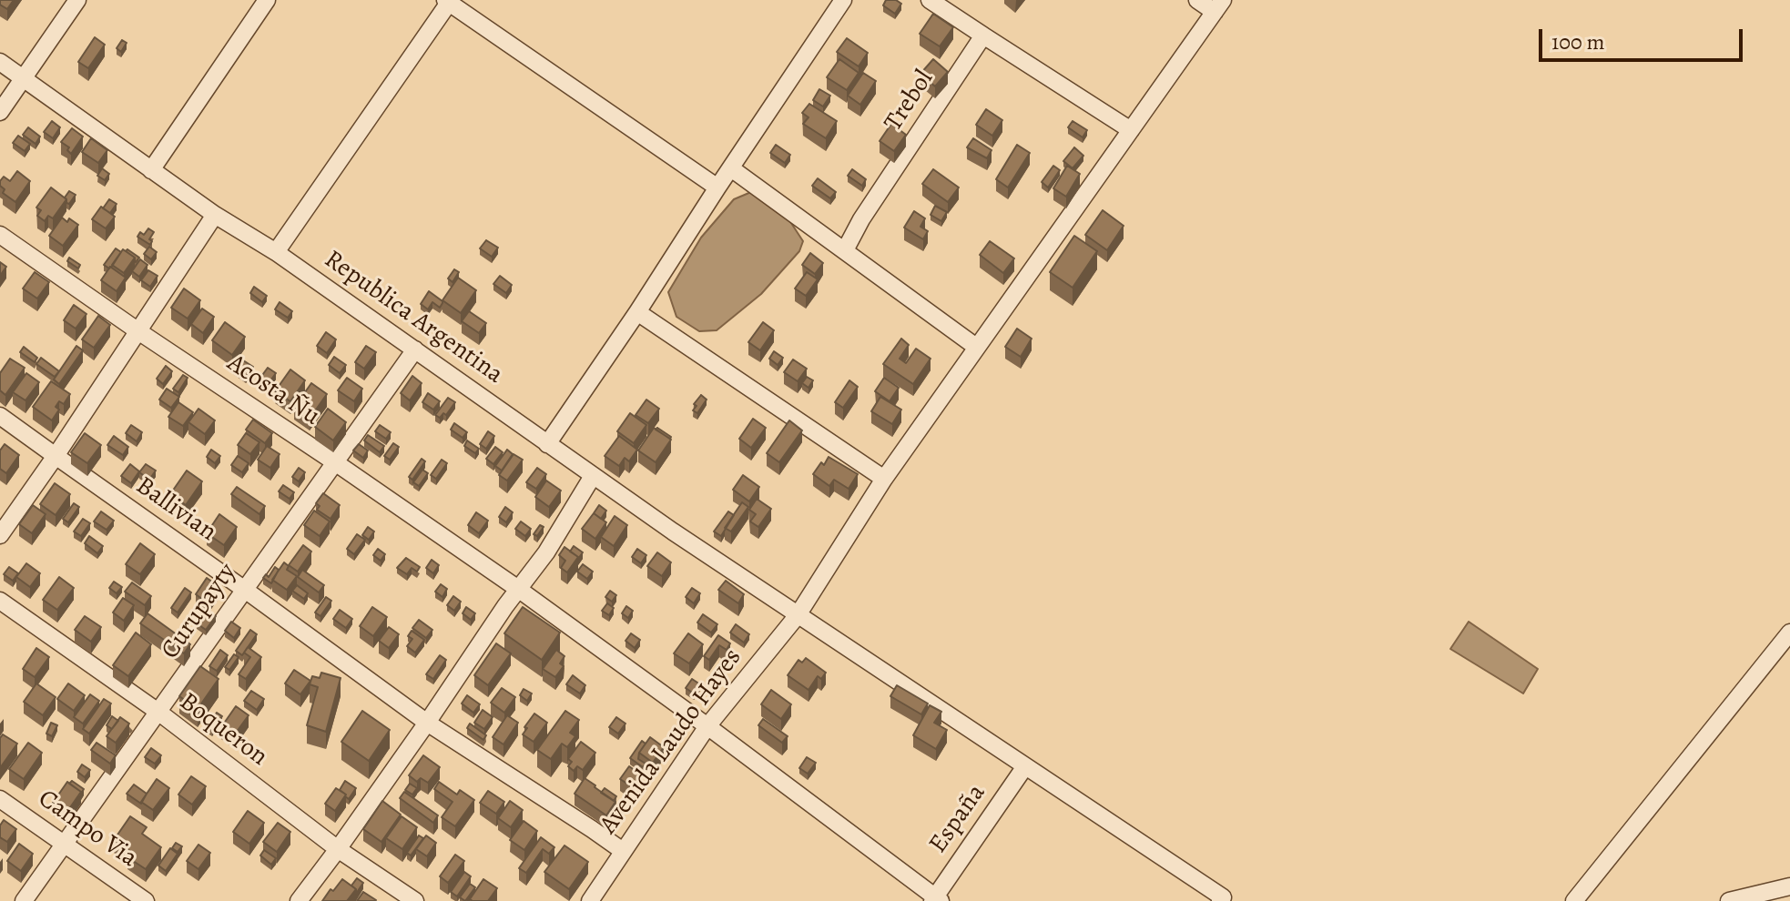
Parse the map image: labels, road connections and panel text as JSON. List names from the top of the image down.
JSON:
{
  "streets": {
    "street": [
      "Trebol",
      "Republica Argentina",
      "Acosta Ñu",
      "Ballivian",
      "Curupayty",
      "Boqueron",
      "Avenida Laudo Hayes",
      "España",
      "Campo Via"
    ]
  },
  "crossings": [
    ["Republica Argentina", "Curupayty"],
    ["Republica Argentina", "Avenida Laudo Hayes"],
    ["Republica Argentina", "España"],
    ["Acosta Ñu", "Curupayty"],
    ["Acosta Ñu", "Avenida Laudo Hayes"],
    ["Acosta Ñu", "España"],
    ["Ballivian", "Curupayty"],
    ["Ballivian", "Avenida Laudo Hayes"],
    ["Curupayty", "Boqueron"],
    ["Curupayty", "Campo Via"]
  ],
  "scale_bar": "100 m"
}
